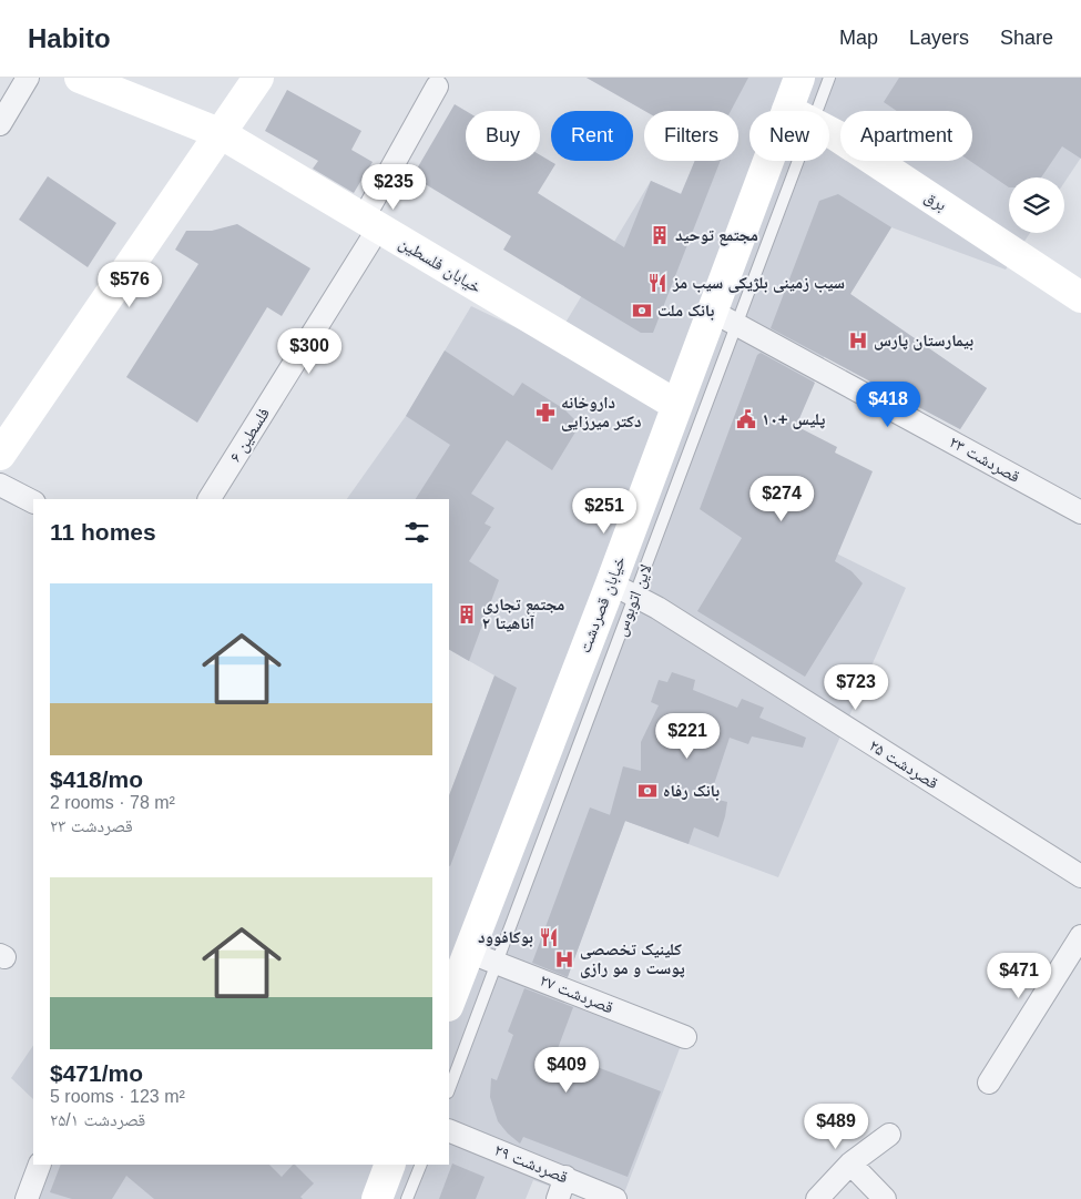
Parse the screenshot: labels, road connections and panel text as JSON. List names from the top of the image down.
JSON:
{
  "streets": {
    "street": [
      "برق",
      "خیابان فلسطین",
      "فلسطین ۶",
      "قصردشت ۲۳",
      "خیابان قصردشت",
      "قصردشت ۲۵",
      "قصردشت ۲۷",
      "قصردشت ۲۹"
    ],
    "lane": ["لاین اتوبوس"]
  },
  "crossings": [
    ["خیابان فلسطین", "فلسطین ۶"],
    ["خیابان فلسطین", "خیابان قصردشت"],
    ["قصردشت ۲۳", "لاین اتوبوس"],
    ["قصردشت ۲۳", "خیابان قصردشت"],
    ["لاین اتوبوس", "خیابان قصردشت"],
    ["لاین اتوبوس", "قصردشت ۲۵"],
    ["لاین اتوبوس", "قصردشت ۲۷"],
    ["خیابان قصردشت", "قصردشت ۲۵"],
    ["خیابان قصردشت", "قصردشت ۲۷"]
  ],
  "places": {
    "building": ["مجتمع توحید", "مجتمع تجاری آناهیتا ۲"],
    "restaurant": ["سیب زمینی بلژیکی سیب مز", "بوکافوود"],
    "bank": ["بانک ملت", "بانک رفاه"],
    "hospital": ["بیمارستان پارس", "کلینیک تخصصی پوست و مو رازی"],
    "pharmacy": ["داروخانه دکتر میرزایی"],
    "public building": ["پلیس +۱۰"]
  },
  "page": {
    "header": "Habito",
    "nav": ["Map", "Layers", "Share"],
    "chip": [
      "Buy",
      "Rent",
      "Filters",
      "New",
      "Apartment"
    ],
    "price": [
      "$235",
      "$576",
      "$300",
      "$418",
      "$274",
      "$251",
      "$723",
      "$221",
      "$471",
      "$409",
      "$489"
    ],
    "heading": "11 homes",
    "list": [
      {
        "name": "$418/mo",
        "note": "2 rooms · 78 m² · قصردشت ۲۳"
      },
      {
        "name": "$471/mo",
        "note": "5 rooms · 123 m² · قصردشت ۲۵/۱"
      }
    ]
  }
}
